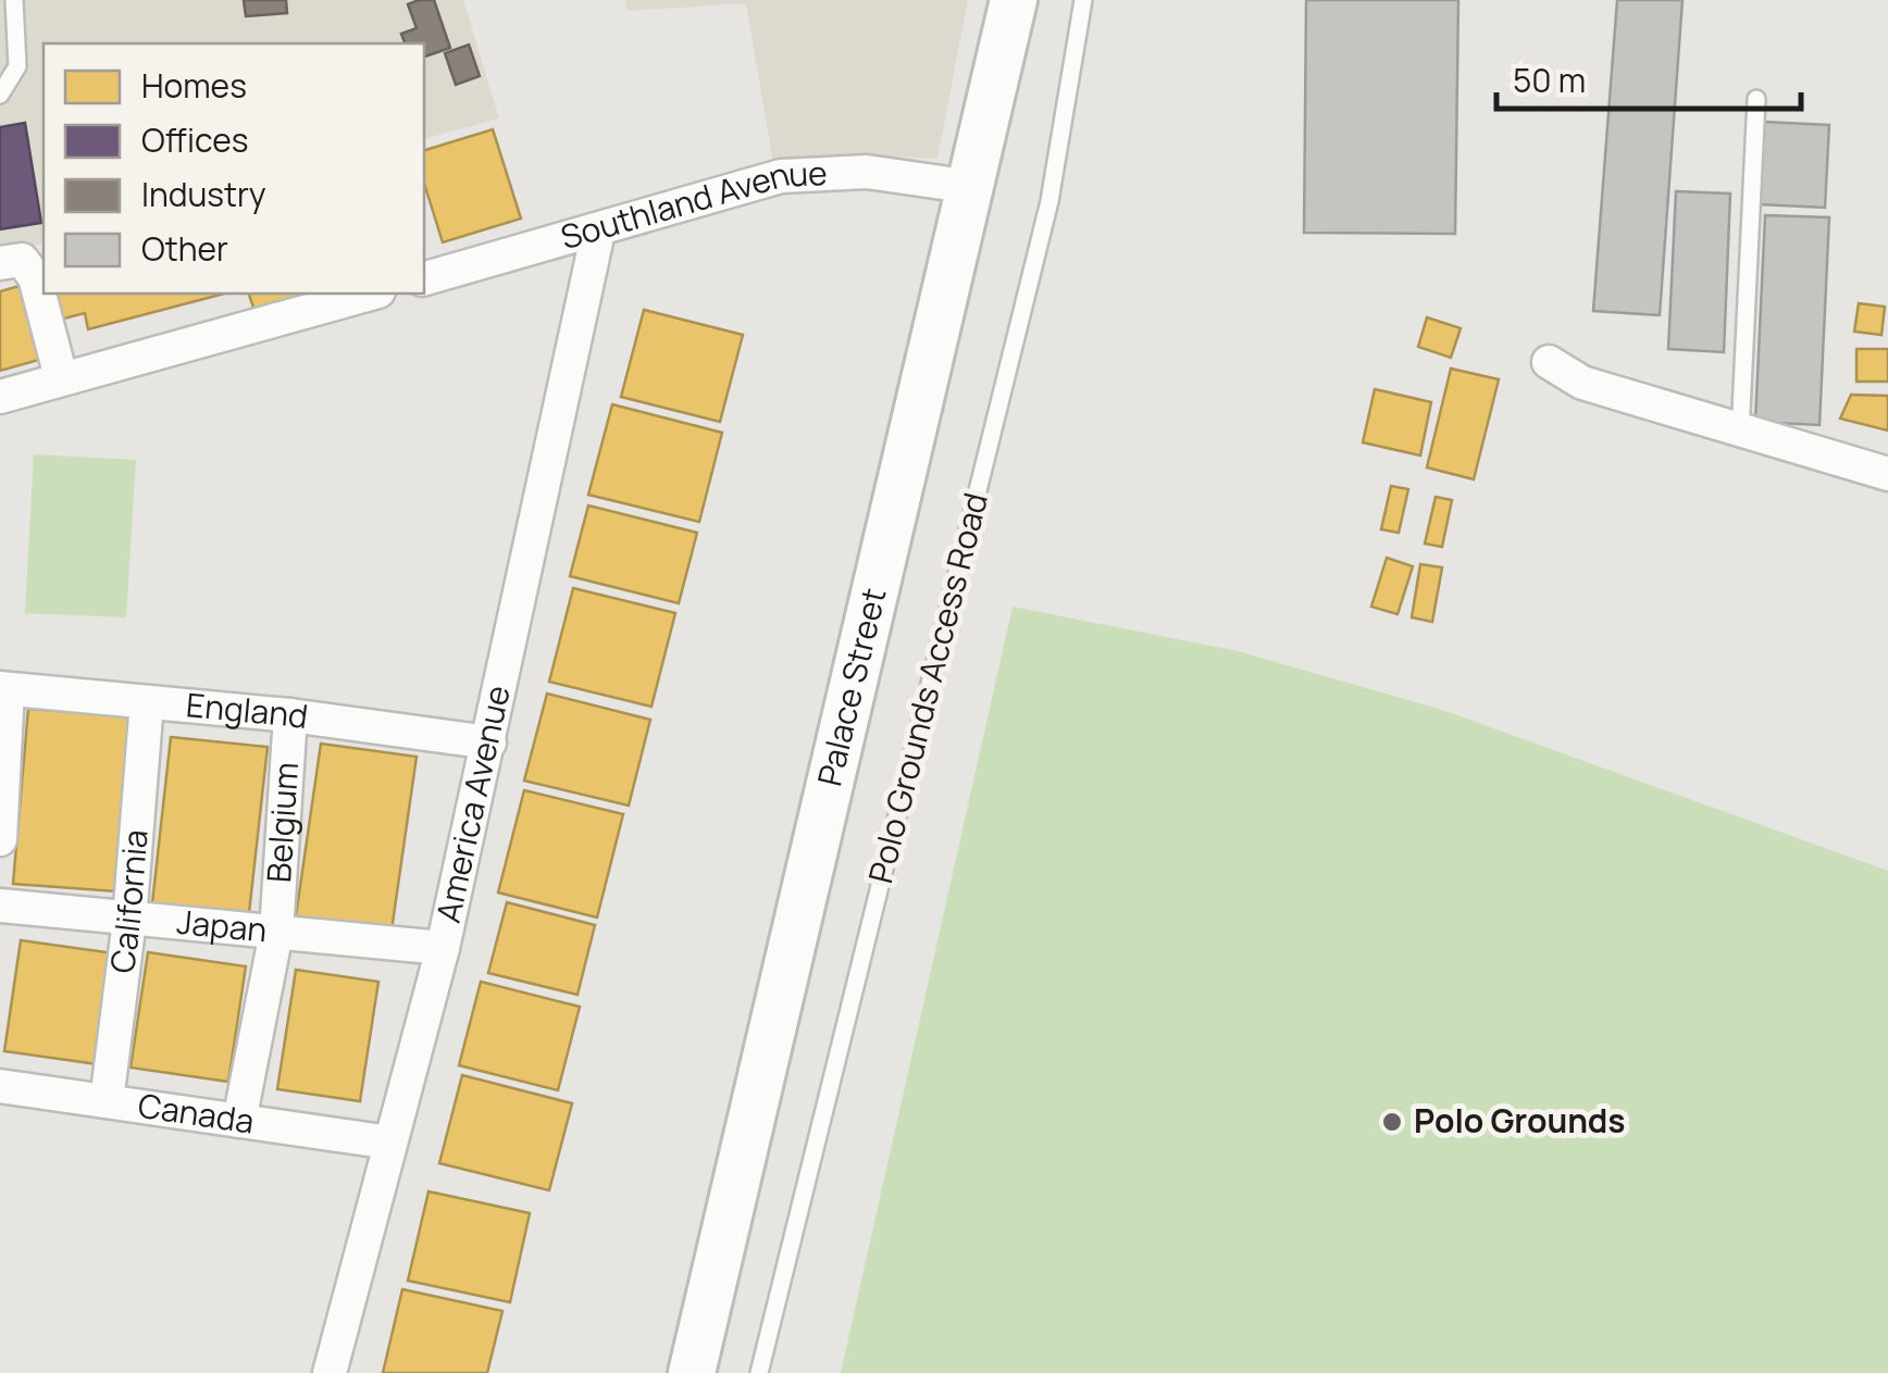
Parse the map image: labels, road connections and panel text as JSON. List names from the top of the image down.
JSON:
{
  "streets": {
    "street": [
      "Southland Avenue",
      "Palace Street",
      "England",
      "America Avenue",
      "Belgium",
      "California",
      "Japan",
      "Canada"
    ],
    "lane": ["Polo Grounds Access Road"]
  },
  "crossings": [
    ["Southland Avenue", "Palace Street"],
    ["Southland Avenue", "America Avenue"],
    ["England", "America Avenue"],
    ["England", "Belgium"],
    ["England", "California"],
    ["America Avenue", "Japan"],
    ["America Avenue", "Canada"],
    ["Belgium", "Japan"],
    ["Belgium", "Canada"],
    ["California", "Japan"],
    ["California", "Canada"]
  ],
  "places": ["Polo Grounds"],
  "legend": [
    "Homes",
    "Offices",
    "Industry",
    "Other"
  ],
  "scale_bar": "50 m"
}
